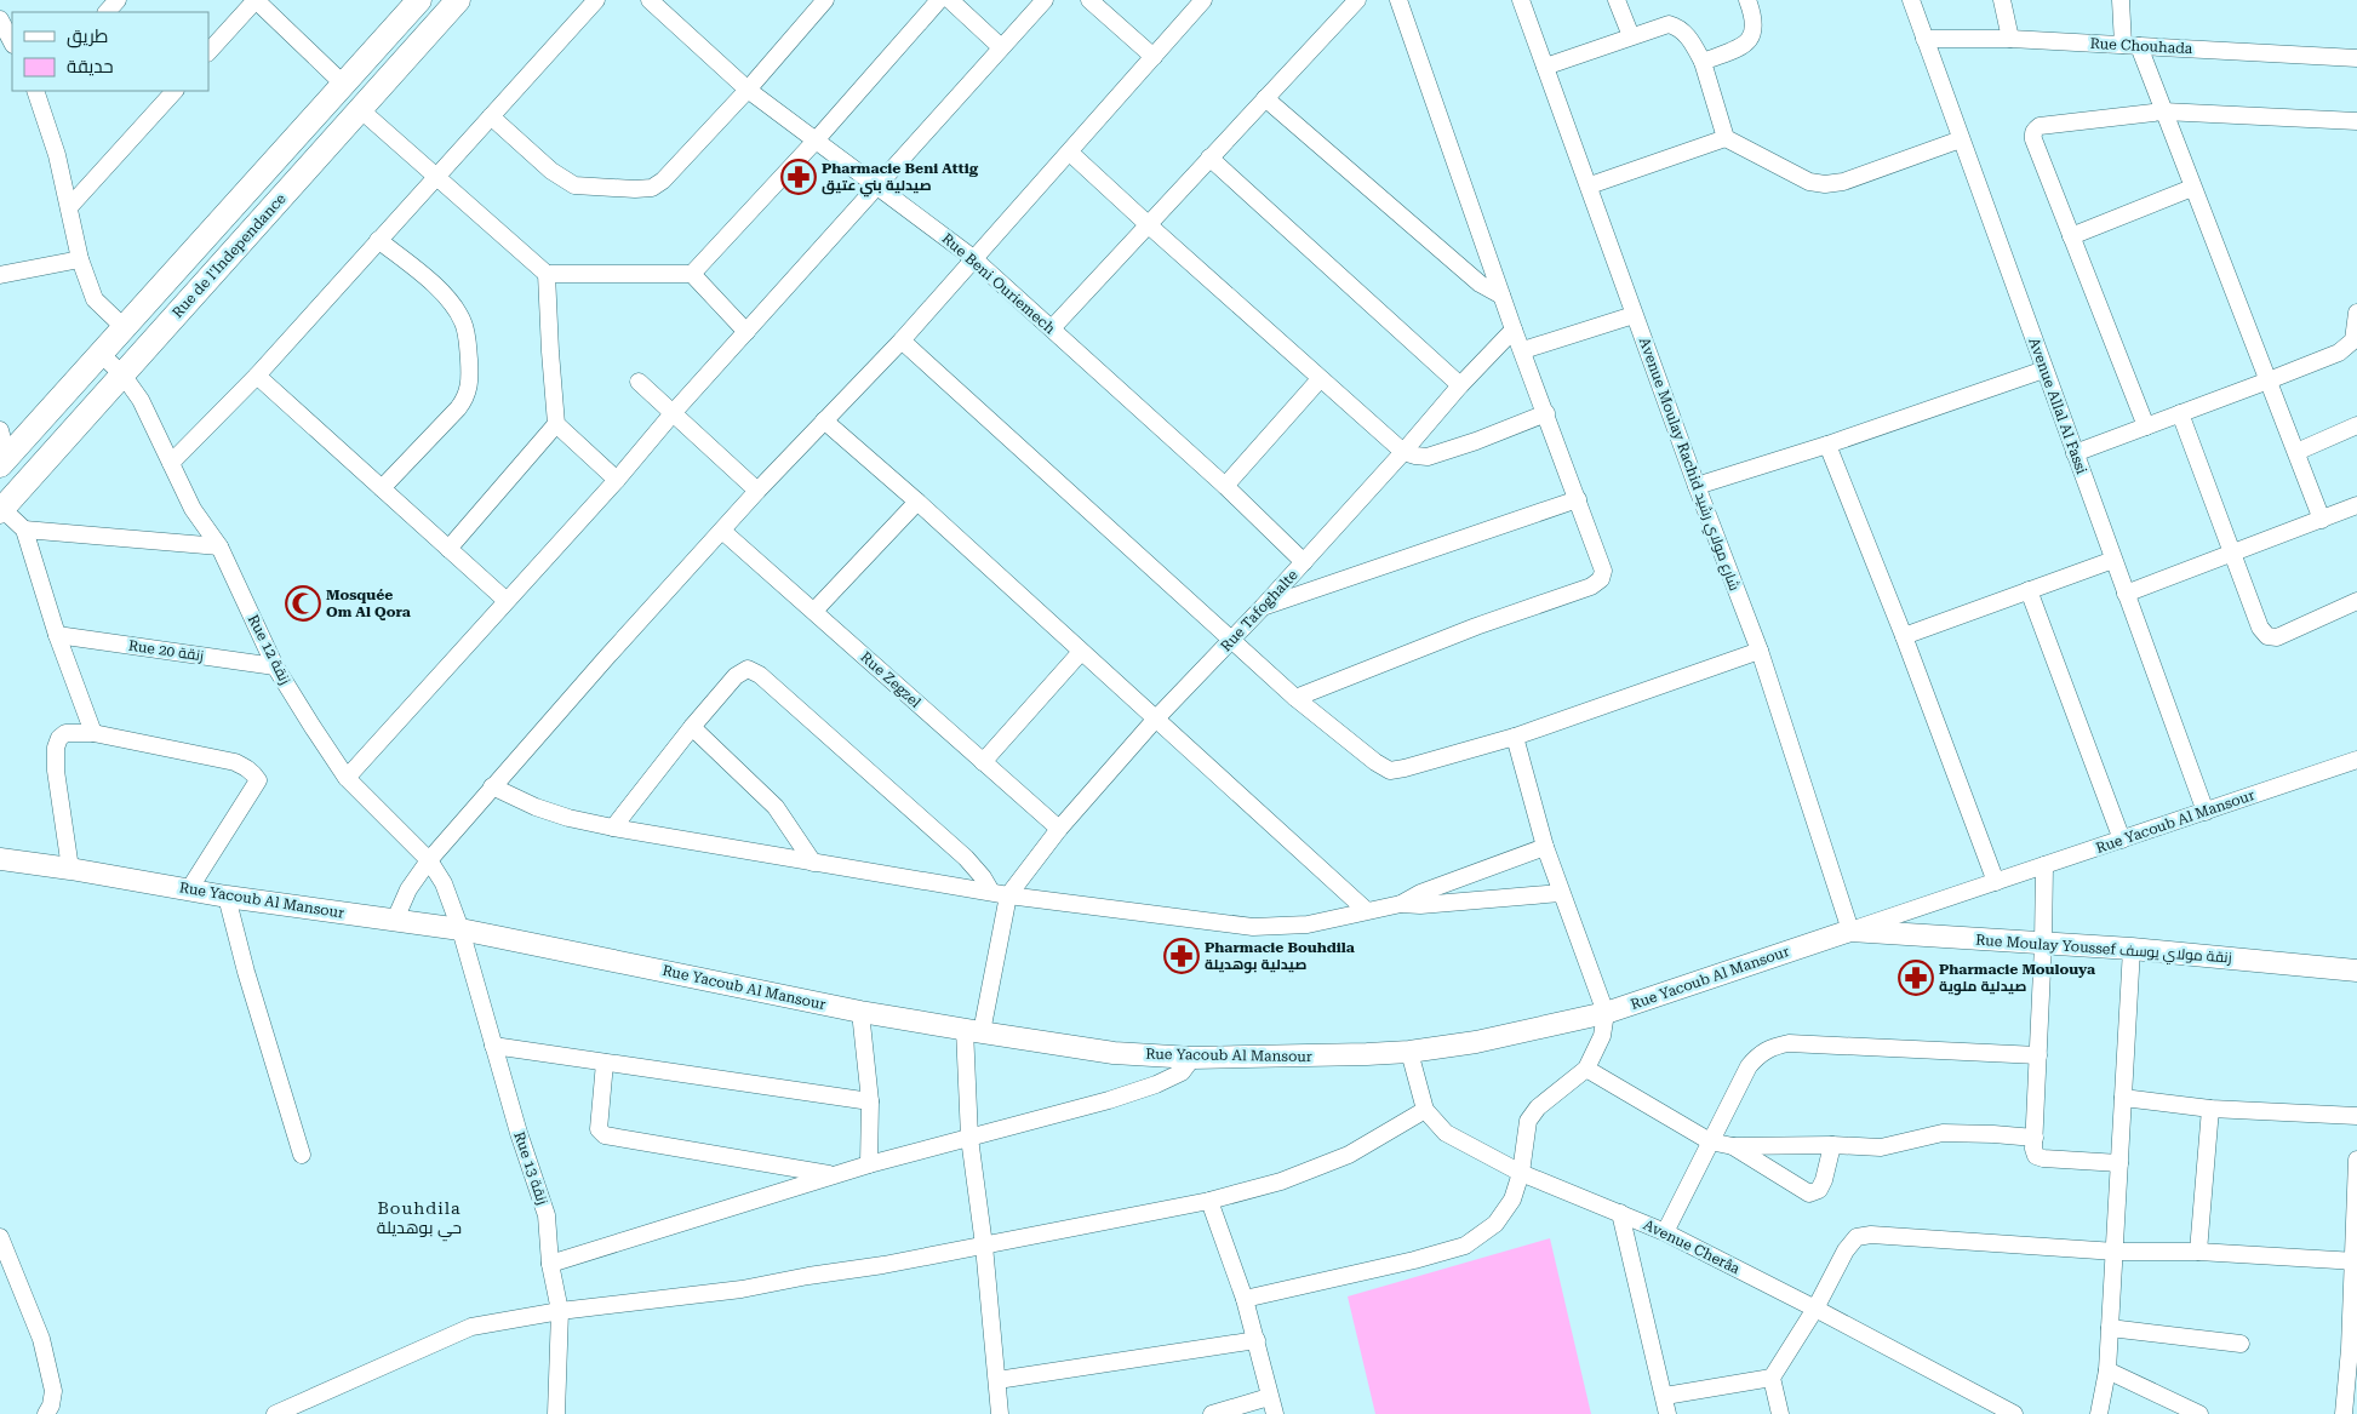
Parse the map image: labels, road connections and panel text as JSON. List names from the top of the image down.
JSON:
{
  "streets": {
    "main road": ["Rue de l'Independance"],
    "street": [
      "Rue Chouhada",
      "Rue Beni Ouriemech",
      "Avenue Allal Al Fassi",
      "Avenue Moulay Rachid شارع مولاي رشيد",
      "Rue Tafoghalte",
      "Rue 12 زنقة",
      "Rue 20 زنقة",
      "Rue Zegzel",
      "Rue Yacoub Al Mansour",
      "Rue Moulay Youssef زنقة مولاي يوسف",
      "Rue 13 زنقة",
      "Avenue Cherâa"
    ]
  },
  "crossings": [
    ["Rue Chouhada", "Avenue Allal Al Fassi"],
    ["Rue de l'Independance", "Rue 12 زنقة"],
    ["Rue Beni Ouriemech", "Rue Tafoghalte"],
    ["Avenue Allal Al Fassi", "Rue Yacoub Al Mansour"],
    ["Avenue Moulay Rachid شارع مولاي رشيد", "Rue Yacoub Al Mansour"],
    ["Avenue Moulay Rachid شارع مولاي رشيد", "Rue Moulay Youssef زنقة مولاي يوسف"],
    ["Rue Tafoghalte", "Rue Zegzel"],
    ["Rue 12 زنقة", "Rue 20 زنقة"],
    ["Rue 12 زنقة", "Rue Yacoub Al Mansour"],
    ["Rue 12 زنقة", "Rue 13 زنقة"],
    ["Rue Yacoub Al Mansour", "Rue Moulay Youssef زنقة مولاي يوسف"],
    ["Rue Yacoub Al Mansour", "Rue 13 زنقة"],
    ["Rue Yacoub Al Mansour", "Avenue Cherâa"]
  ],
  "districts": ["Bouhdila حي بوهديلة"],
  "places": {
    "pharmacy": ["Pharmacie Beni Attig صيدلية بني عتيق", "Pharmacie Bouhdila صيدلية بوهديلة", "Pharmacie Moulouya صيدلية ملوية"],
    "mosque": ["Mosquée Om Al Qora"]
  },
  "legend": ["طريق", "حديقة"]
}
